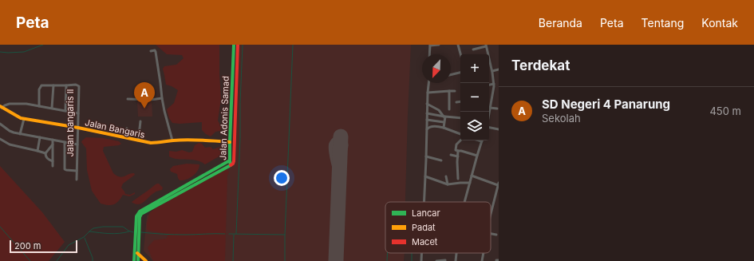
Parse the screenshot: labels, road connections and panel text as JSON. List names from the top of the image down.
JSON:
{
  "streets": {
    "main road": ["Jalan Adonis Samad", "Jalan Bangaris"],
    "street": ["Jalan bangaris II"]
  },
  "crossings": [
    ["Jalan Adonis Samad", "Jalan Bangaris"],
    ["Jalan bangaris II", "Jalan Bangaris"]
  ],
  "legend": ["Lancar", "Padat", "Macet"],
  "scale_bar": "200 m",
  "north": "bottom left",
  "page": {
    "header": "Peta",
    "nav": [
      "Beranda",
      "Peta",
      "Tentang",
      "Kontak"
    ],
    "heading": "Terdekat",
    "map_buttons": ["+", "−"],
    "pins": "A",
    "list": [
      {
        "mark": "A",
        "name": "SD Negeri 4 Panarung",
        "note": "Sekolah",
        "value": "450 m"
      }
    ],
    "scale": "200 m"
  }
}
